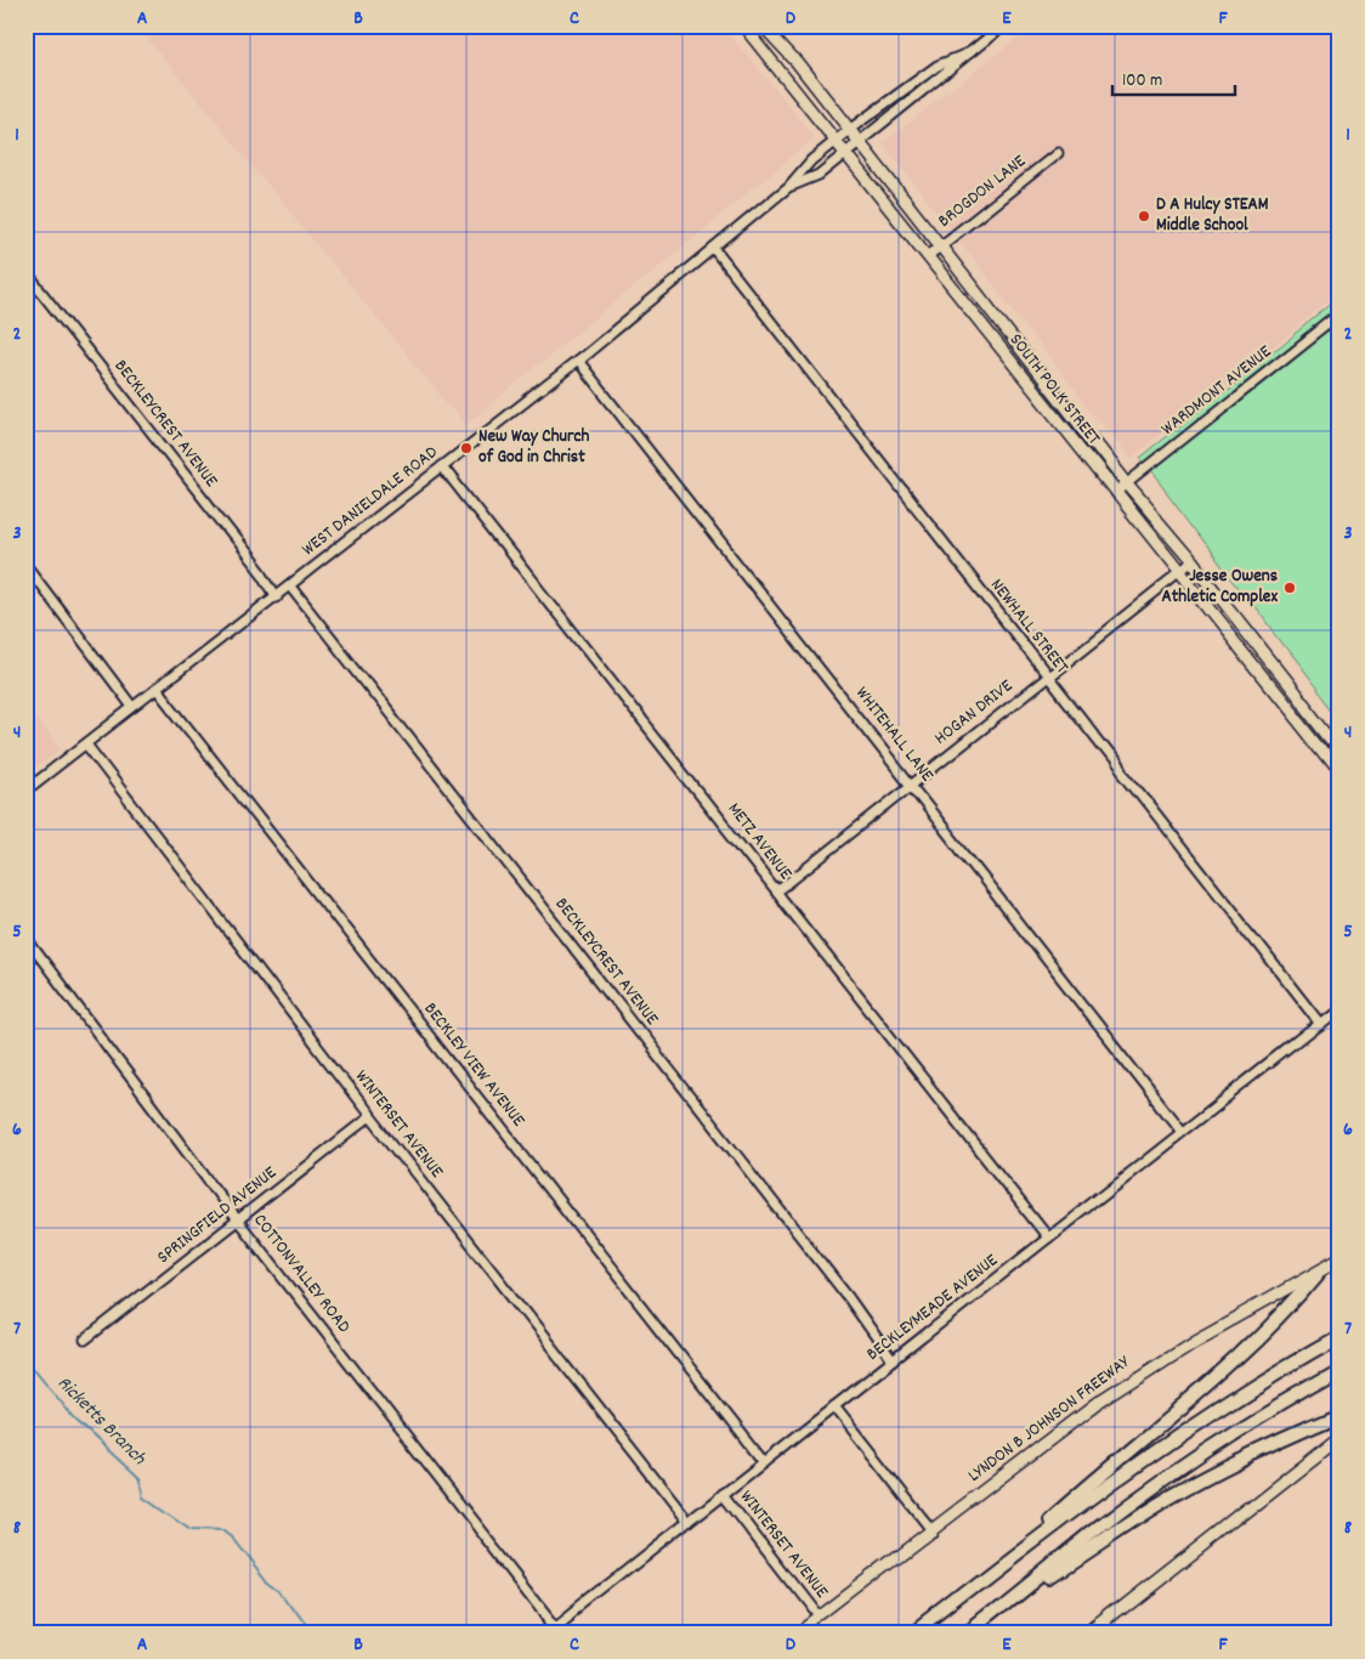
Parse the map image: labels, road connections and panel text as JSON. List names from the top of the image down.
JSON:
{
  "streets": {
    "main road": ["SOUTH POLK STREET", "LYNDON B JOHNSON FREEWAY"],
    "street": [
      "BROGDON LANE",
      "WARDMONT AVENUE",
      "BECKLEYCREST AVENUE",
      "WEST DANIELDALE ROAD",
      "NEWHALL STREET",
      "HOGAN DRIVE",
      "WHITEHALL LANE",
      "METZ AVENUE",
      "BECKLEY VIEW AVENUE",
      "WINTERSET AVENUE",
      "SPRINGFIELD AVENUE",
      "COTTONVALLEY ROAD",
      "BECKLEYMEADE AVENUE"
    ]
  },
  "crossings": [
    ["BROGDON LANE", "SOUTH POLK STREET"],
    ["SOUTH POLK STREET", "WARDMONT AVENUE"],
    ["SOUTH POLK STREET", "WEST DANIELDALE ROAD"],
    ["SOUTH POLK STREET", "HOGAN DRIVE"],
    ["BECKLEYCREST AVENUE", "WEST DANIELDALE ROAD"],
    ["BECKLEYCREST AVENUE", "BECKLEYMEADE AVENUE"],
    ["WEST DANIELDALE ROAD", "NEWHALL STREET"],
    ["WEST DANIELDALE ROAD", "WHITEHALL LANE"],
    ["WEST DANIELDALE ROAD", "METZ AVENUE"],
    ["WEST DANIELDALE ROAD", "BECKLEY VIEW AVENUE"],
    ["WEST DANIELDALE ROAD", "WINTERSET AVENUE"],
    ["NEWHALL STREET", "HOGAN DRIVE"],
    ["NEWHALL STREET", "BECKLEYMEADE AVENUE"],
    ["HOGAN DRIVE", "WHITEHALL LANE"],
    ["HOGAN DRIVE", "METZ AVENUE"],
    ["WHITEHALL LANE", "BECKLEYMEADE AVENUE"],
    ["METZ AVENUE", "BECKLEYMEADE AVENUE"],
    ["BECKLEY VIEW AVENUE", "BECKLEYMEADE AVENUE"],
    ["WINTERSET AVENUE", "SPRINGFIELD AVENUE"],
    ["WINTERSET AVENUE", "BECKLEYMEADE AVENUE"],
    ["WINTERSET AVENUE", "LYNDON B JOHNSON FREEWAY"],
    ["SPRINGFIELD AVENUE", "COTTONVALLEY ROAD"],
    ["COTTONVALLEY ROAD", "BECKLEYMEADE AVENUE"]
  ],
  "water": ["Ricketts Branch"],
  "places": ["D A Hulcy STEAM Middle School", "New Way Church of God in Christ", "Jesse Owens Athletic Complex"],
  "scale_bar": "100 m",
  "grid": {
    "columns": [
      "A",
      "B",
      "C",
      "D",
      "E",
      "F"
    ],
    "rows": [
      "1",
      "2",
      "3",
      "4",
      "5",
      "6",
      "7",
      "8"
    ]
  }
}
